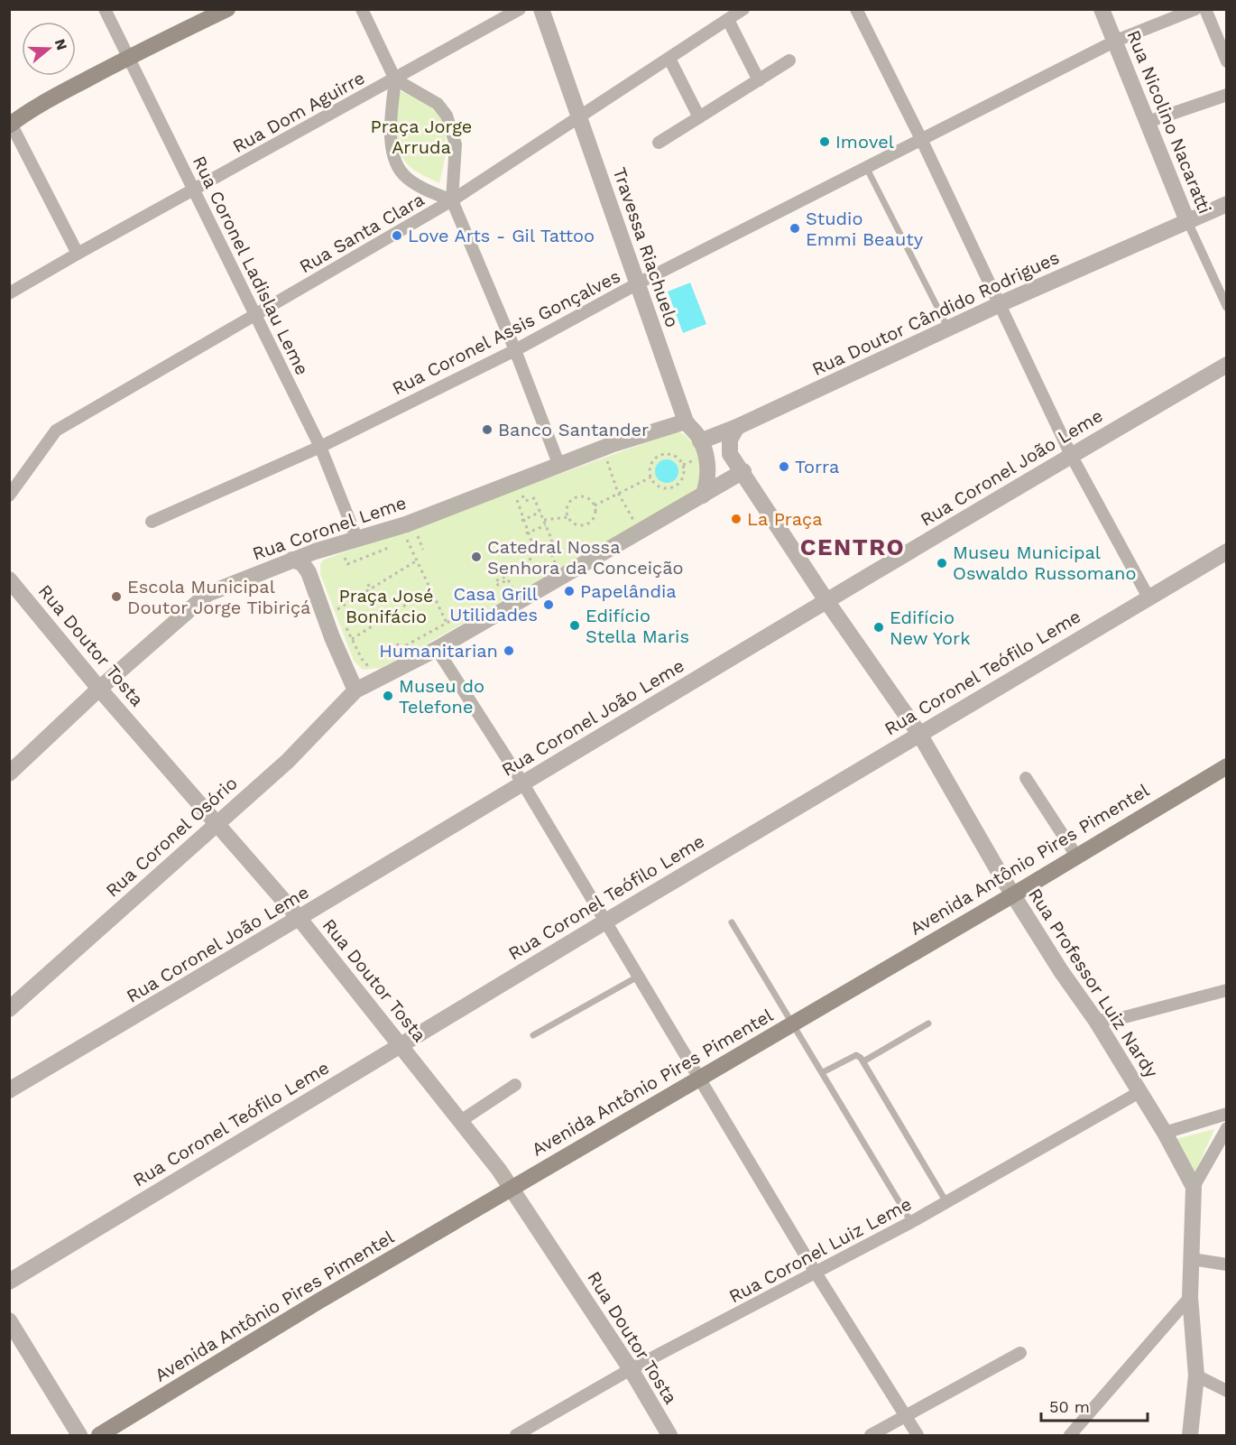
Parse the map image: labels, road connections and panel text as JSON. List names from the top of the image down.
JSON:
{
  "streets": {
    "main road": ["Avenida Antônio Pires Pimentel"],
    "street": [
      "Rua Dom Aguirre",
      "Rua Nicolino Nacaratti",
      "Rua Santa Clara",
      "Travessa Riachuelo",
      "Rua Coronel Ladislau Leme",
      "Rua Doutor Cândido Rodrigues",
      "Rua Coronel Assis Gonçalves",
      "Rua Coronel João Leme",
      "Rua Coronel Leme",
      "Rua Doutor Tosta",
      "Rua Coronel Teófilo Leme",
      "Rua Coronel Osório",
      "Rua Professor Luiz Nardy",
      "Rua Coronel Luiz Leme"
    ]
  },
  "crossings": [
    ["Rua Dom Aguirre", "Rua Coronel Ladislau Leme"],
    ["Rua Nicolino Nacaratti", "Rua Doutor Cândido Rodrigues"],
    ["Rua Nicolino Nacaratti", "Rua Coronel Assis Gonçalves"],
    ["Rua Santa Clara", "Travessa Riachuelo"],
    ["Rua Santa Clara", "Rua Coronel Ladislau Leme"],
    ["Travessa Riachuelo", "Rua Doutor Cândido Rodrigues"],
    ["Travessa Riachuelo", "Rua Coronel Assis Gonçalves"],
    ["Travessa Riachuelo", "Rua Coronel Leme"],
    ["Rua Coronel Ladislau Leme", "Rua Coronel Assis Gonçalves"],
    ["Rua Coronel Ladislau Leme", "Rua Coronel Leme"],
    ["Rua Doutor Cândido Rodrigues", "Rua Professor Luiz Nardy"],
    ["Rua Coronel João Leme", "Rua Doutor Tosta"],
    ["Rua Coronel João Leme", "Rua Professor Luiz Nardy"],
    ["Rua Coronel Leme", "Rua Doutor Tosta"],
    ["Rua Doutor Tosta", "Rua Coronel Teófilo Leme"],
    ["Rua Doutor Tosta", "Rua Coronel Osório"],
    ["Rua Doutor Tosta", "Avenida Antônio Pires Pimentel"],
    ["Rua Doutor Tosta", "Rua Coronel Luiz Leme"],
    ["Rua Coronel Teófilo Leme", "Rua Professor Luiz Nardy"],
    ["Avenida Antônio Pires Pimentel", "Rua Professor Luiz Nardy"],
    ["Rua Professor Luiz Nardy", "Rua Coronel Luiz Leme"]
  ],
  "districts": ["CENTRO"],
  "parks": ["Praça Jorge Arruda", "Praça José Bonifácio"],
  "places": [
    "Imovel",
    "Studio Emmi Beauty",
    "Love Arts - Gil Tattoo",
    "Banco Santander",
    "Torra",
    "La Praça",
    "Catedral Nossa Senhora da Conceição",
    "Museu Municipal Oswaldo Russomano",
    "Papelândia",
    "Escola Municipal Doutor Jorge Tibiriçá",
    "Casa Grill Utilidades",
    "Edifício Stella Maris",
    "Edifício New York",
    "Humanitarian",
    "Museu do Telefone"
  ],
  "scale_bar": "50 m",
  "north": "right"
}
